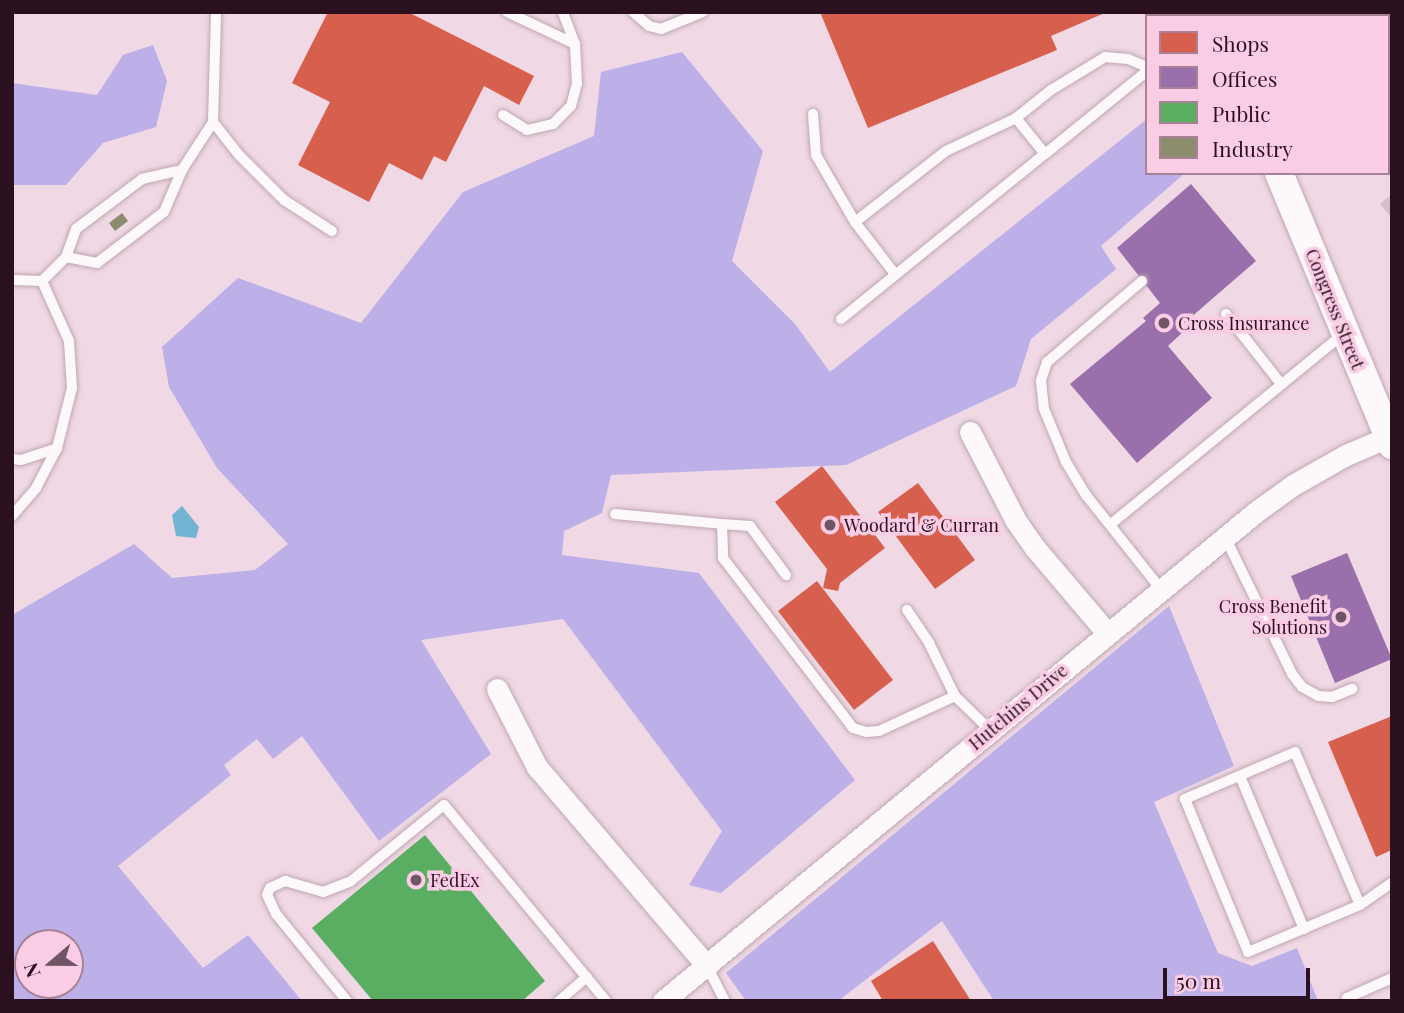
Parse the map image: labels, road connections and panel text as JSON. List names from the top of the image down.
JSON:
{
  "streets": {
    "main road": ["Congress Street"],
    "street": ["Hutchins Drive"]
  },
  "crossings": [
    ["Congress Street", "Hutchins Drive"]
  ],
  "places": [
    "Cross Insurance",
    "Woodard & Curran",
    "Cross Benefit Solutions",
    "FedEx"
  ],
  "legend": [
    "Shops",
    "Offices",
    "Public",
    "Industry"
  ],
  "scale_bar": "50 m",
  "north": "left"
}
